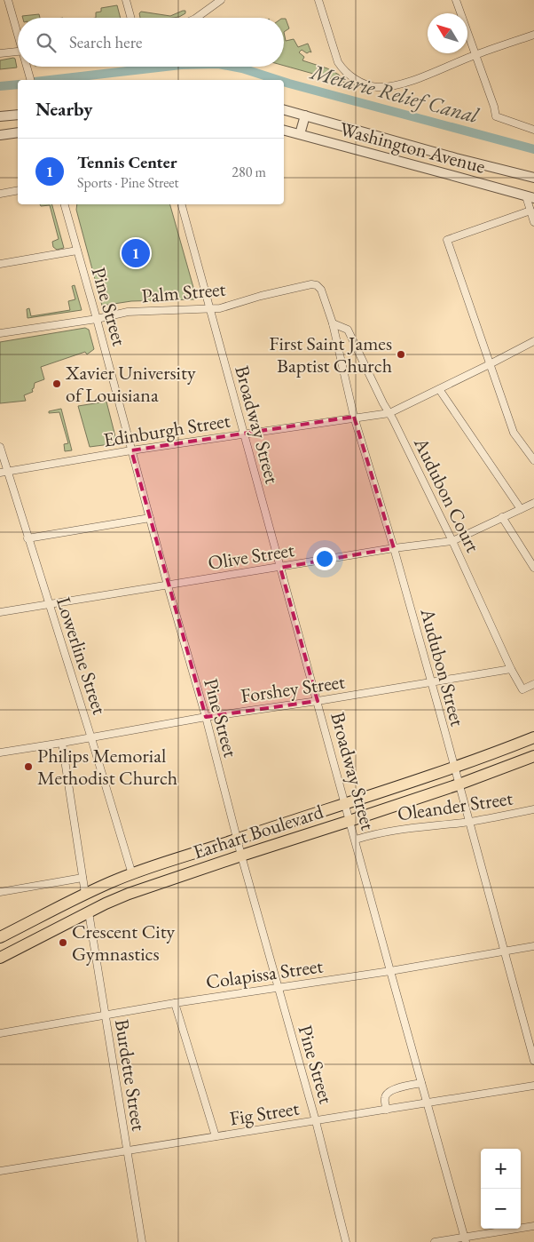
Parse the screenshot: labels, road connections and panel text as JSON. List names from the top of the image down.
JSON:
{
  "streets": {
    "main road": ["Earhart Boulevard"],
    "street": [
      "Washington Avenue",
      "Palm Street",
      "Pine Street",
      "Broadway Street",
      "Edinburgh Street",
      "Audubon Court",
      "Olive Street",
      "Lowerline Street",
      "Audubon Street",
      "Forshey Street",
      "Oleander Street",
      "Colapissa Street",
      "Burdette Street",
      "Fig Street"
    ]
  },
  "crossings": [
    ["Palm Street", "Pine Street"],
    ["Palm Street", "Broadway Street"],
    ["Palm Street", "Audubon Street"],
    ["Pine Street", "Edinburgh Street"],
    ["Pine Street", "Olive Street"],
    ["Pine Street", "Forshey Street"],
    ["Pine Street", "Earhart Boulevard"],
    ["Pine Street", "Colapissa Street"],
    ["Pine Street", "Fig Street"],
    ["Broadway Street", "Edinburgh Street"],
    ["Broadway Street", "Olive Street"],
    ["Broadway Street", "Forshey Street"],
    ["Broadway Street", "Oleander Street"],
    ["Broadway Street", "Earhart Boulevard"],
    ["Broadway Street", "Colapissa Street"],
    ["Broadway Street", "Fig Street"],
    ["Edinburgh Street", "Audubon Court"],
    ["Edinburgh Street", "Lowerline Street"],
    ["Edinburgh Street", "Audubon Street"],
    ["Audubon Court", "Olive Street"],
    ["Audubon Court", "Audubon Street"],
    ["Audubon Court", "Forshey Street"],
    ["Olive Street", "Lowerline Street"],
    ["Olive Street", "Audubon Street"],
    ["Lowerline Street", "Forshey Street"],
    ["Lowerline Street", "Earhart Boulevard"],
    ["Audubon Street", "Forshey Street"],
    ["Audubon Street", "Oleander Street"],
    ["Audubon Street", "Earhart Boulevard"],
    ["Audubon Street", "Colapissa Street"],
    ["Earhart Boulevard", "Burdette Street"],
    ["Colapissa Street", "Burdette Street"],
    ["Burdette Street", "Fig Street"]
  ],
  "water": ["Metarie Relief Canal"],
  "places": [
    "First Saint James Baptist Church",
    "Xavier University of Louisiana",
    "Philips Memorial Methodist Church",
    "Crescent City Gymnastics"
  ],
  "north": "top left",
  "page": {
    "search": "Search here",
    "heading": "Nearby",
    "list": [
      {
        "mark": "1",
        "name": "Tennis Center",
        "note": "Sports · Pine Street",
        "value": "280 m"
      }
    ],
    "pins": "1",
    "map_buttons": ["+", "−"]
  }
}
